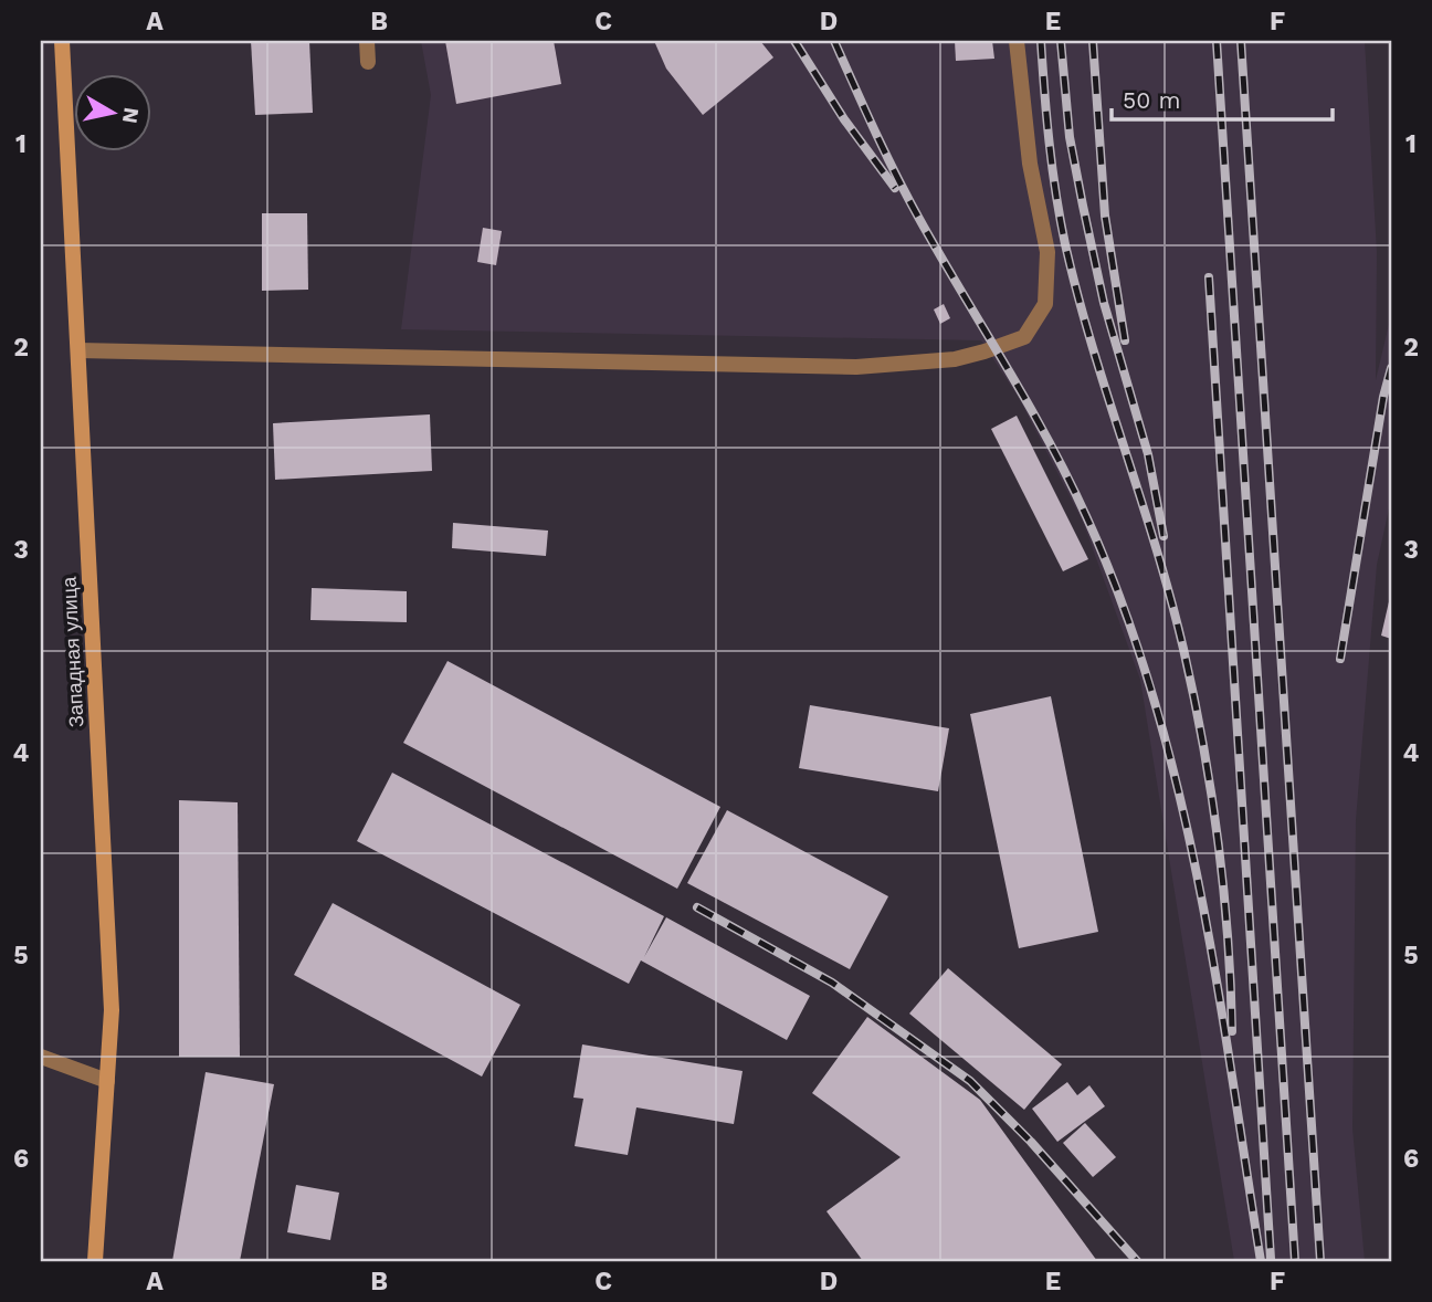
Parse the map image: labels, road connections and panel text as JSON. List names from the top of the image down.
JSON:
{
  "streets": {
    "main road": ["Западная улица"]
  },
  "scale_bar": "50 m",
  "north": "right",
  "grid": {
    "columns": [
      "A",
      "B",
      "C",
      "D",
      "E",
      "F"
    ],
    "rows": [
      "1",
      "2",
      "3",
      "4",
      "5",
      "6"
    ]
  }
}
